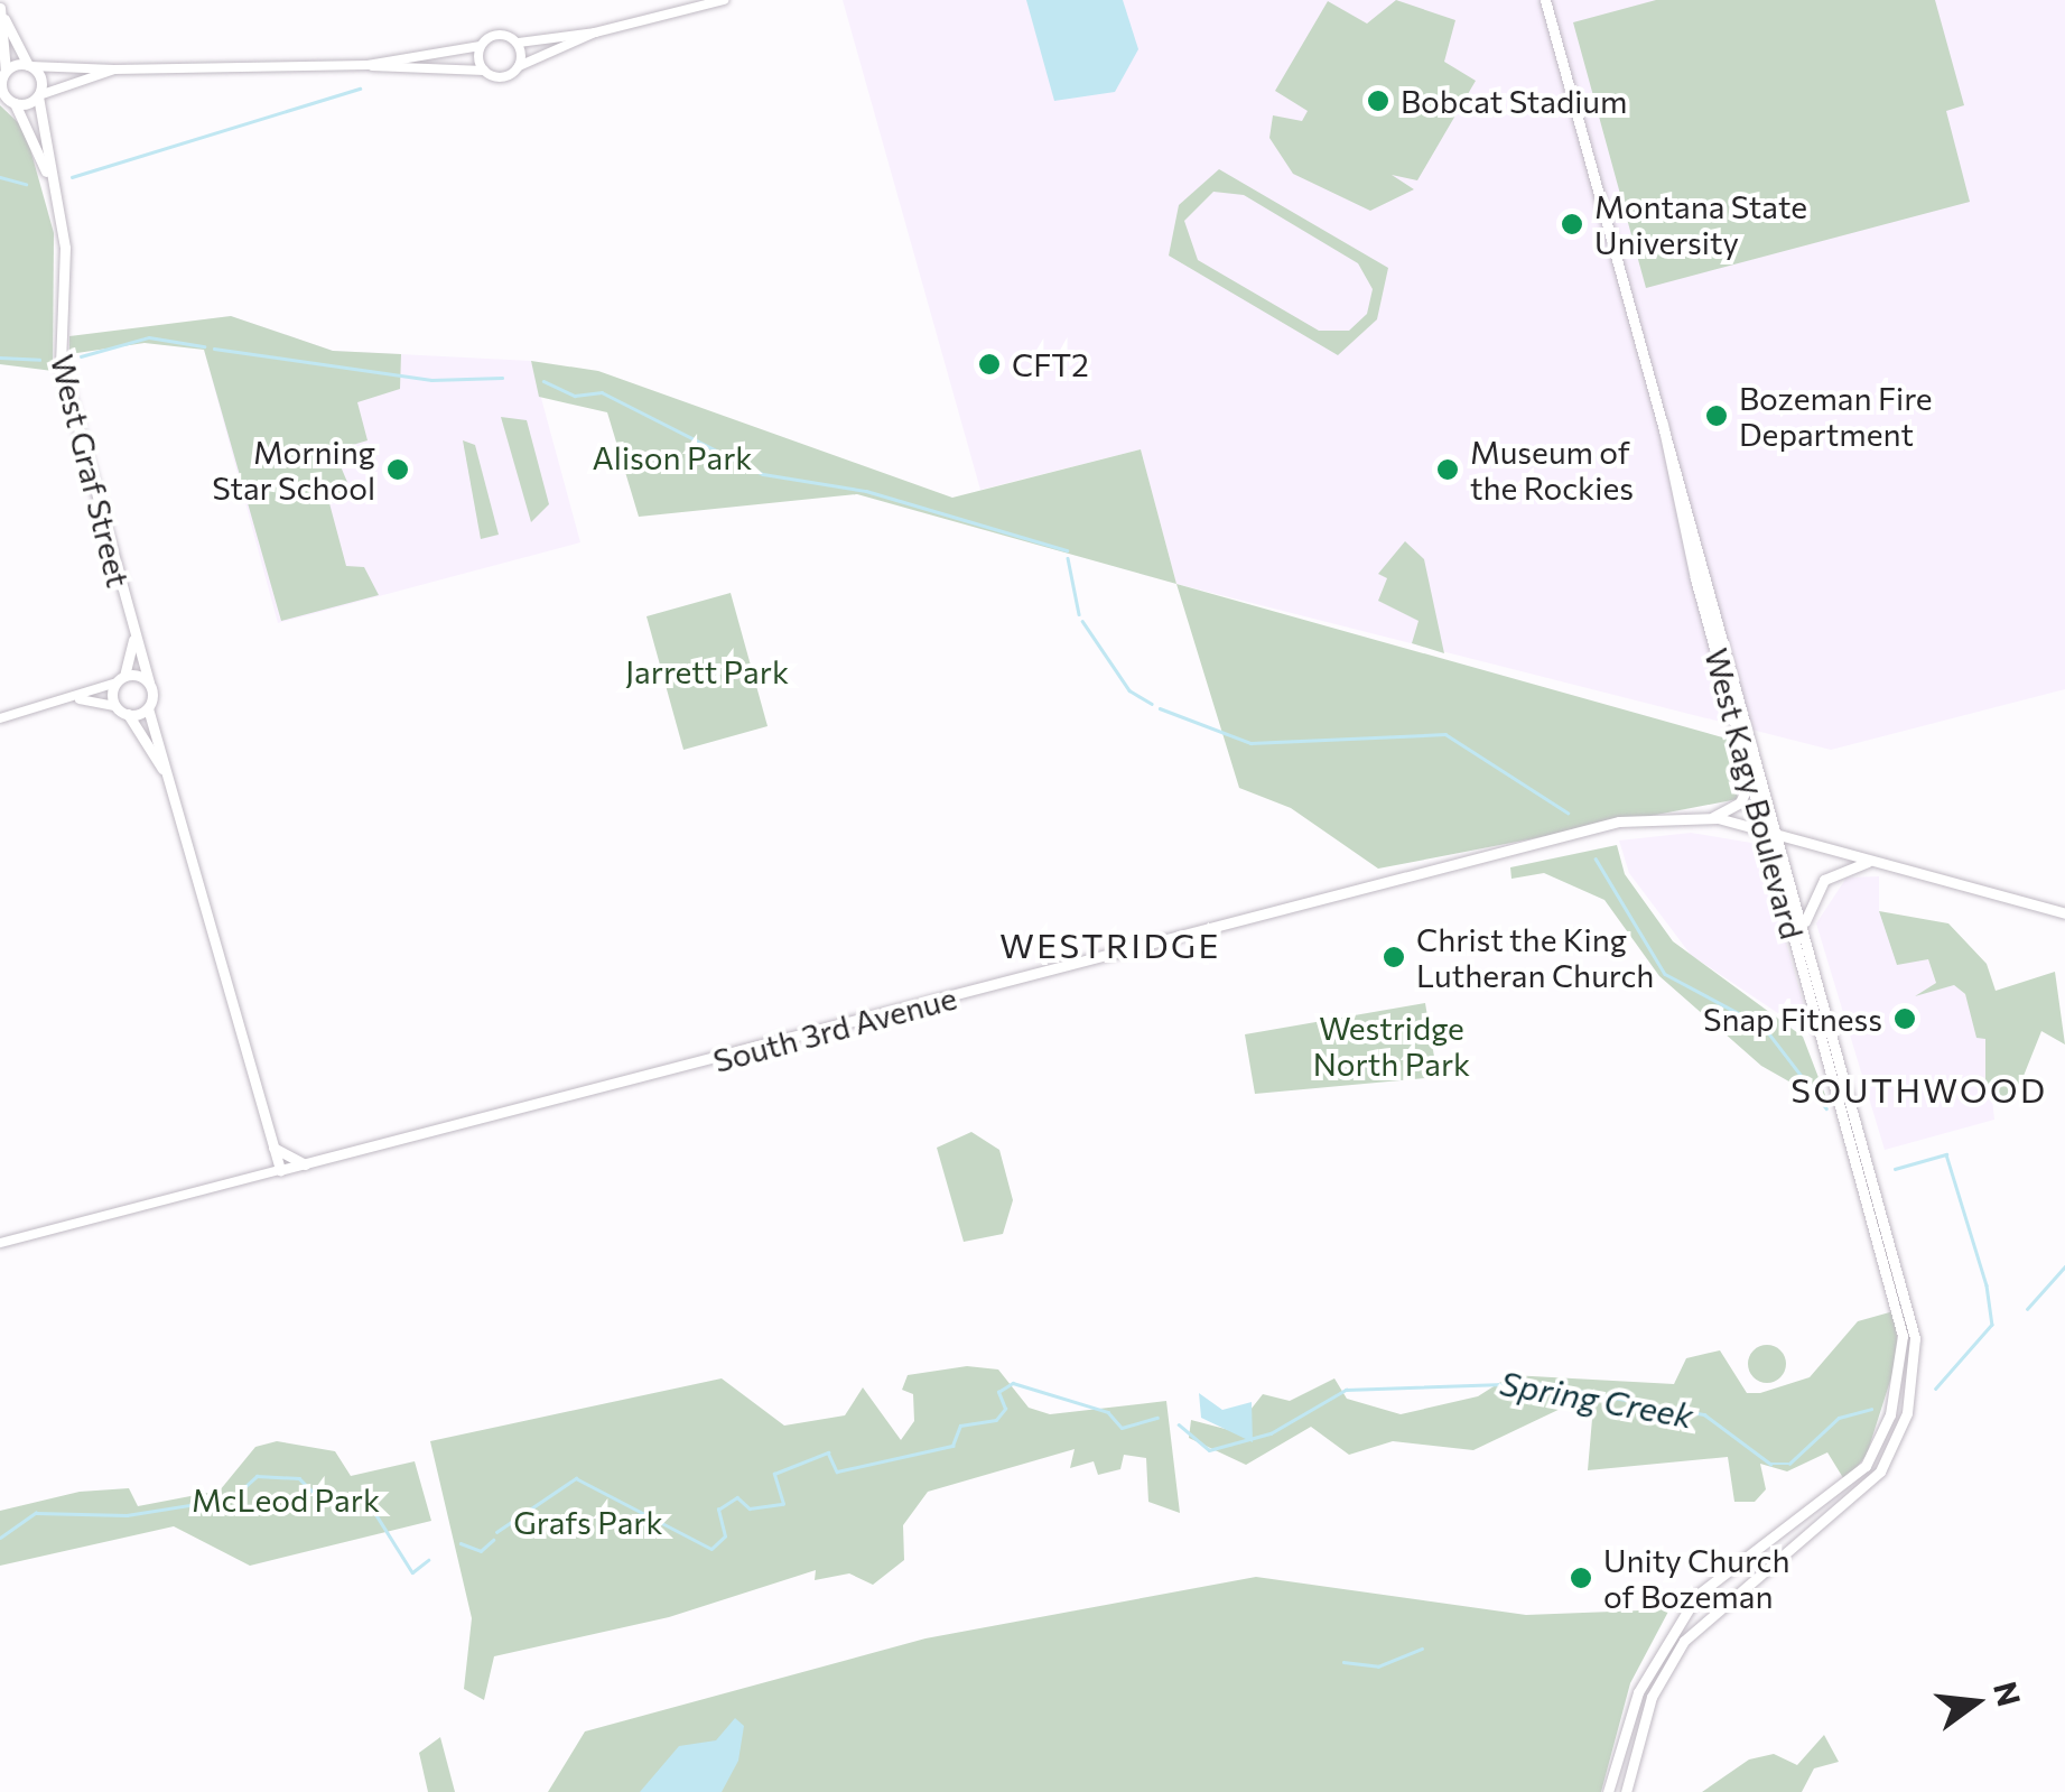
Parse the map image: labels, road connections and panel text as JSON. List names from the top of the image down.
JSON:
{
  "streets": {
    "main road": ["West Graf Street", "West Kagy Boulevard", "South 3rd Avenue"]
  },
  "crossings": [
    ["West Kagy Boulevard", "South 3rd Avenue"]
  ],
  "districts": ["WESTRIDGE", "SOUTHWOOD"],
  "water": ["Spring Creek"],
  "parks": [
    "Alison Park",
    "Jarrett Park",
    "Westridge North Park",
    "McLeod Park",
    "Grafs Park"
  ],
  "places": [
    "Bobcat Stadium",
    "Montana State University",
    "CFT2",
    "Bozeman Fire Department",
    "Morning Star School",
    "Museum of the Rockies",
    "Christ the King Lutheran Church",
    "Snap Fitness",
    "Unity Church of Bozeman"
  ],
  "north": "right"
}
